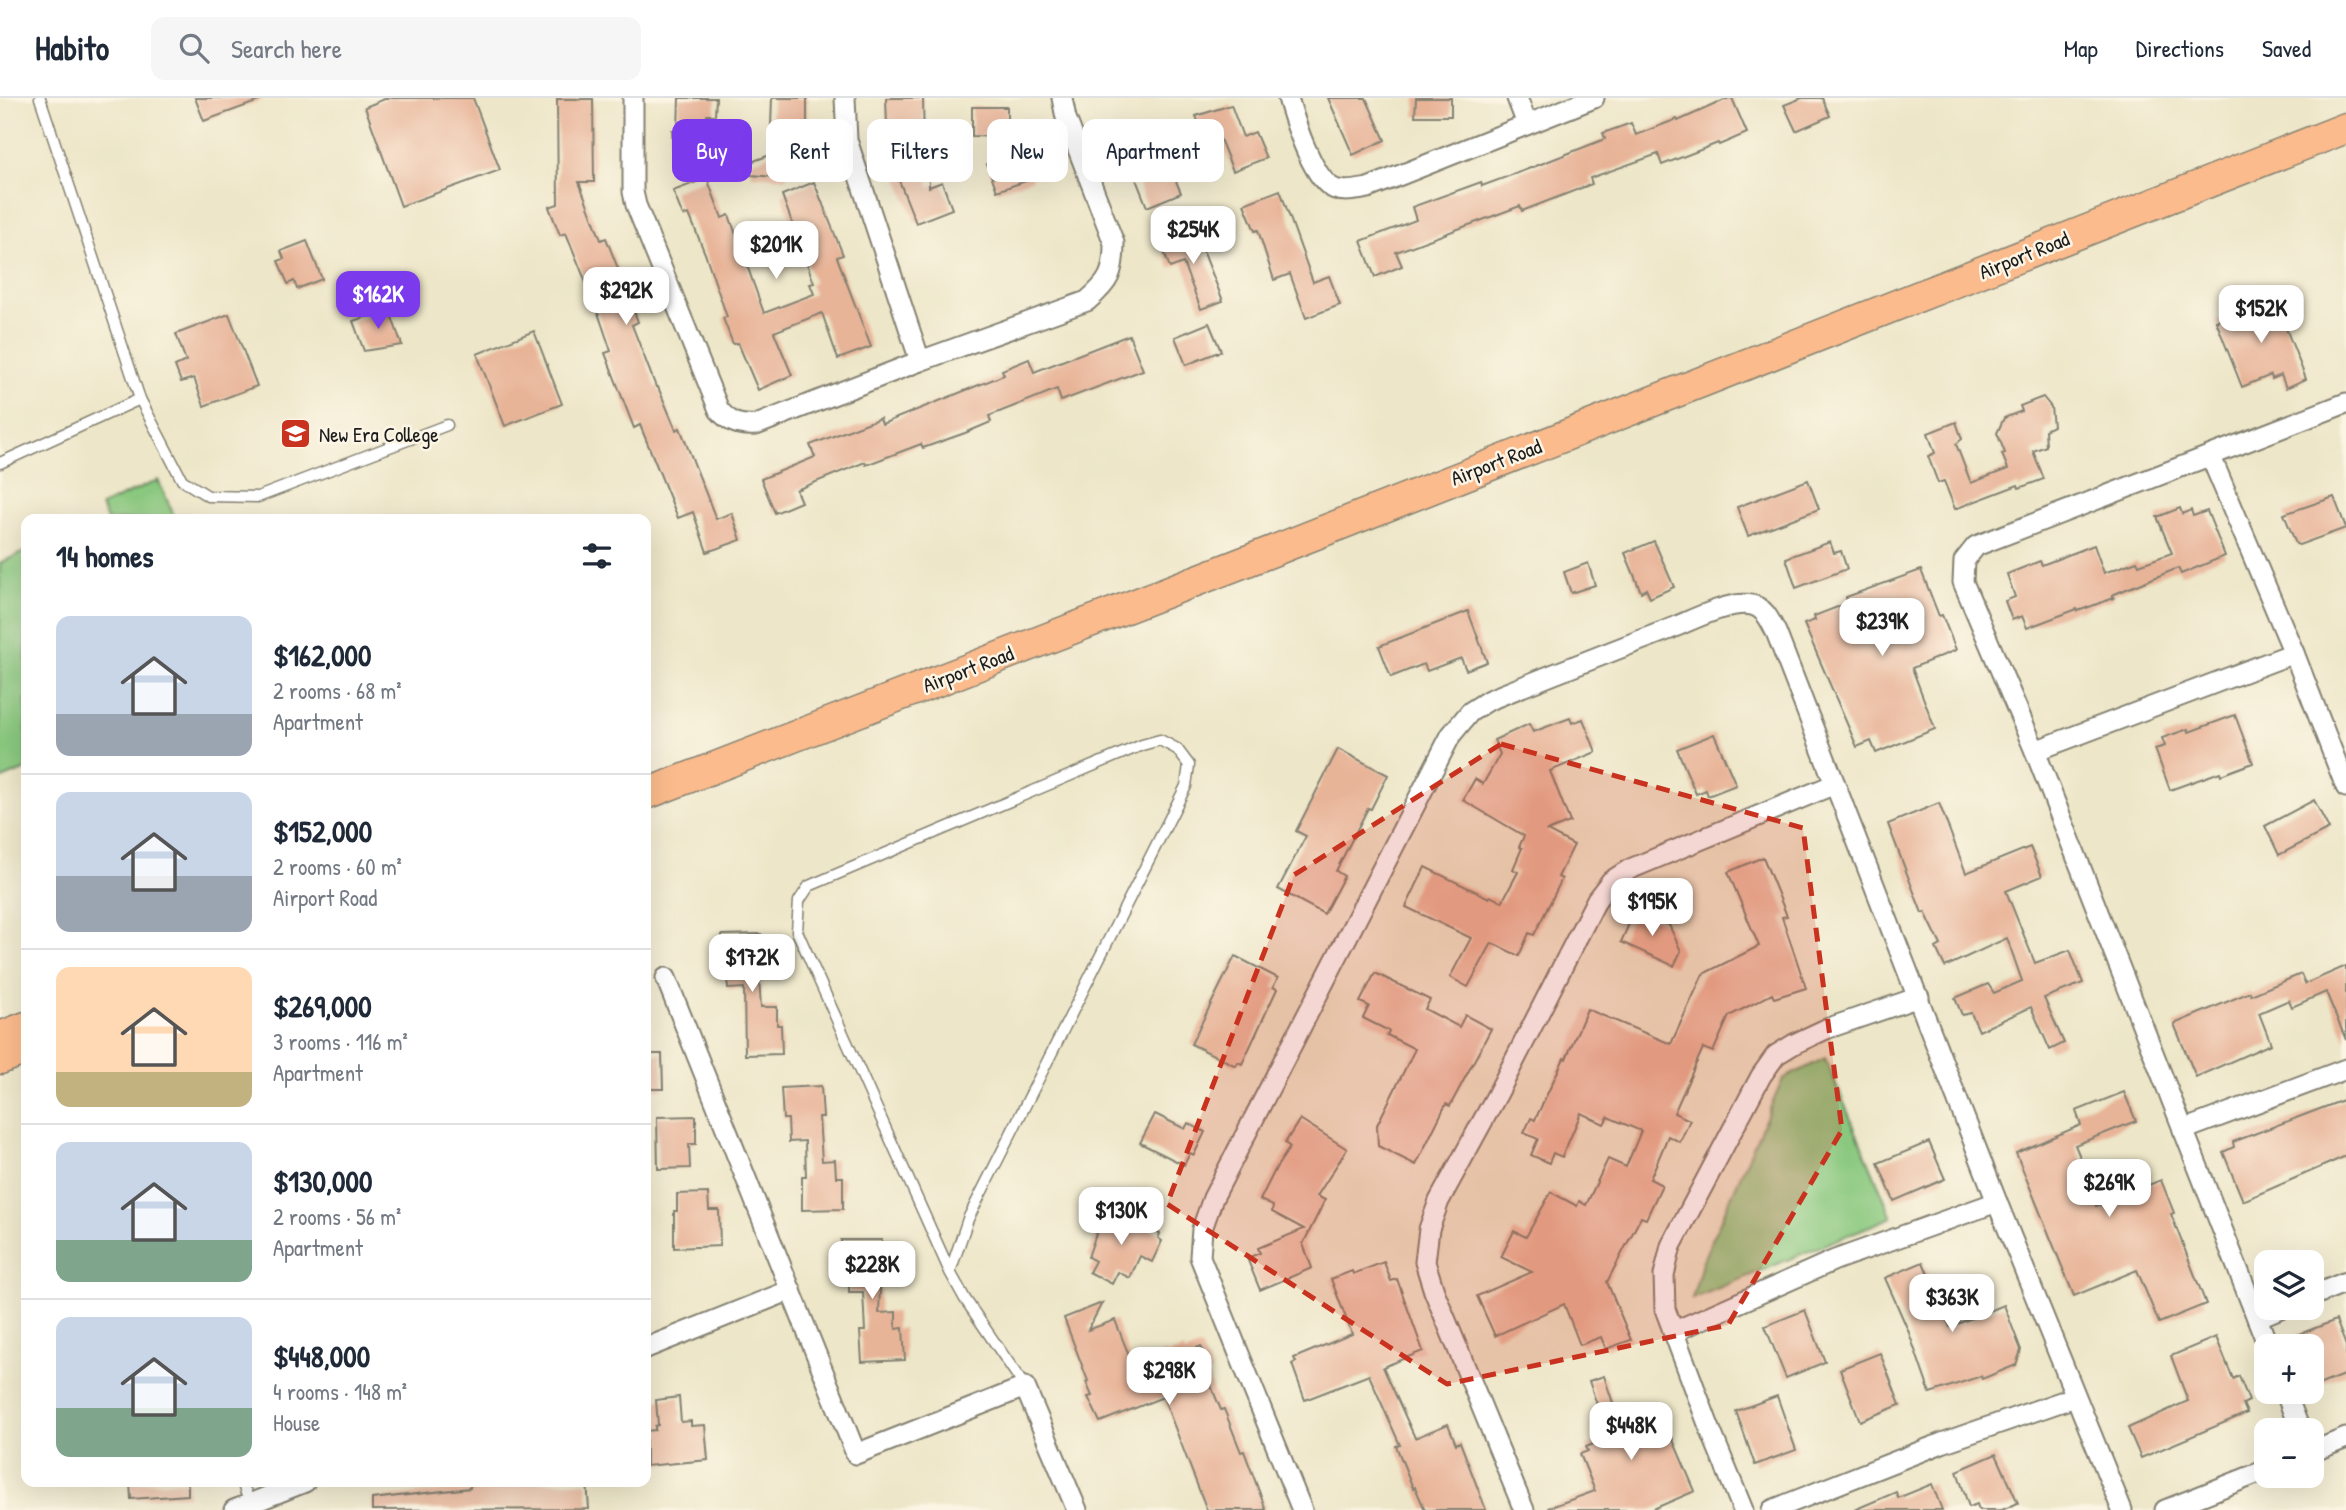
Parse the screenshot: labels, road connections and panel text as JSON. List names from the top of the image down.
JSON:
{
  "streets": {
    "main road": ["Airport Road"]
  },
  "places": {
    "school or university": ["New Era College"]
  },
  "page": {
    "header": "Habito",
    "search": "Search here",
    "nav": ["Map", "Directions", "Saved"],
    "chip": [
      "Buy",
      "Rent",
      "Filters",
      "New",
      "Apartment"
    ],
    "price": [
      "$254K",
      "$201K",
      "$292K",
      "$162K",
      "$152K",
      "$239K",
      "$195K",
      "$172K",
      "$269K",
      "$130K",
      "$228K",
      "$363K",
      "$298K",
      "$448K"
    ],
    "heading": "14 homes",
    "list": [
      {
        "name": "$162,000",
        "note": "2 rooms · 68 m² · Apartment"
      },
      {
        "name": "$152,000",
        "note": "2 rooms · 60 m² · Airport Road"
      },
      {
        "name": "$269,000",
        "note": "3 rooms · 116 m² · Apartment"
      },
      {
        "name": "$130,000",
        "note": "2 rooms · 56 m² · Apartment"
      },
      {
        "name": "$448,000",
        "note": "4 rooms · 148 m² · House"
      }
    ],
    "map_buttons": ["+", "−"]
  }
}
